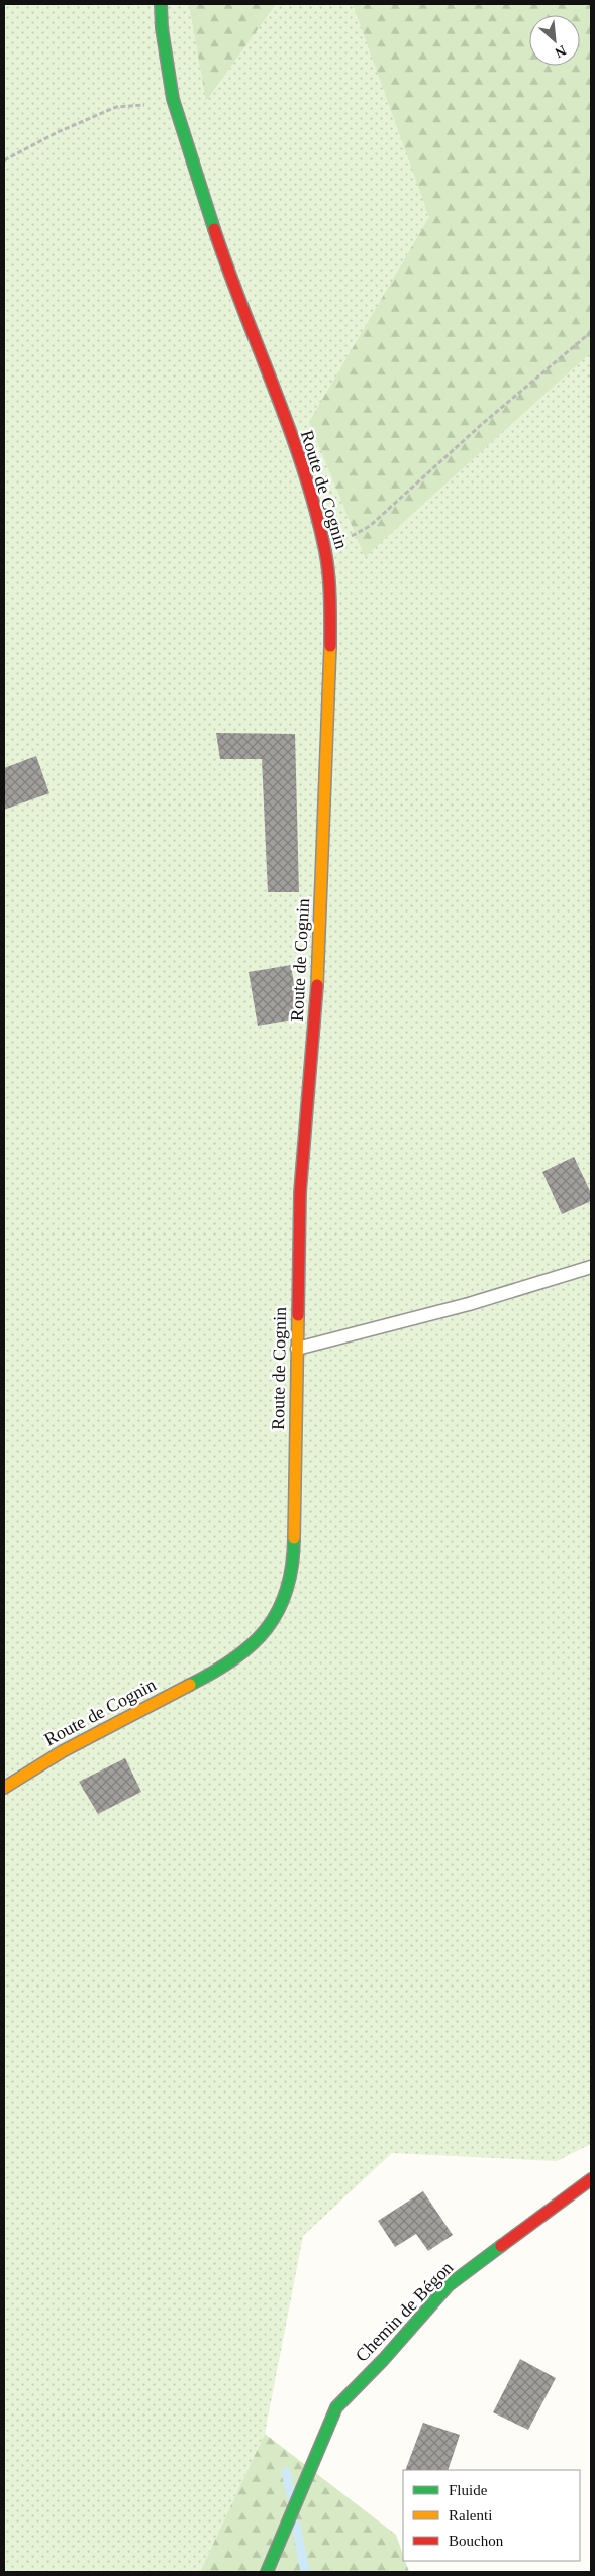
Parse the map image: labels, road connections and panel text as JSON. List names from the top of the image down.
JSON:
{
  "streets": {
    "main road": ["Route de Cognin", "Chemin de Bégon"]
  },
  "legend": ["Fluide", "Ralenti", "Bouchon"],
  "north": "bottom right"
}
